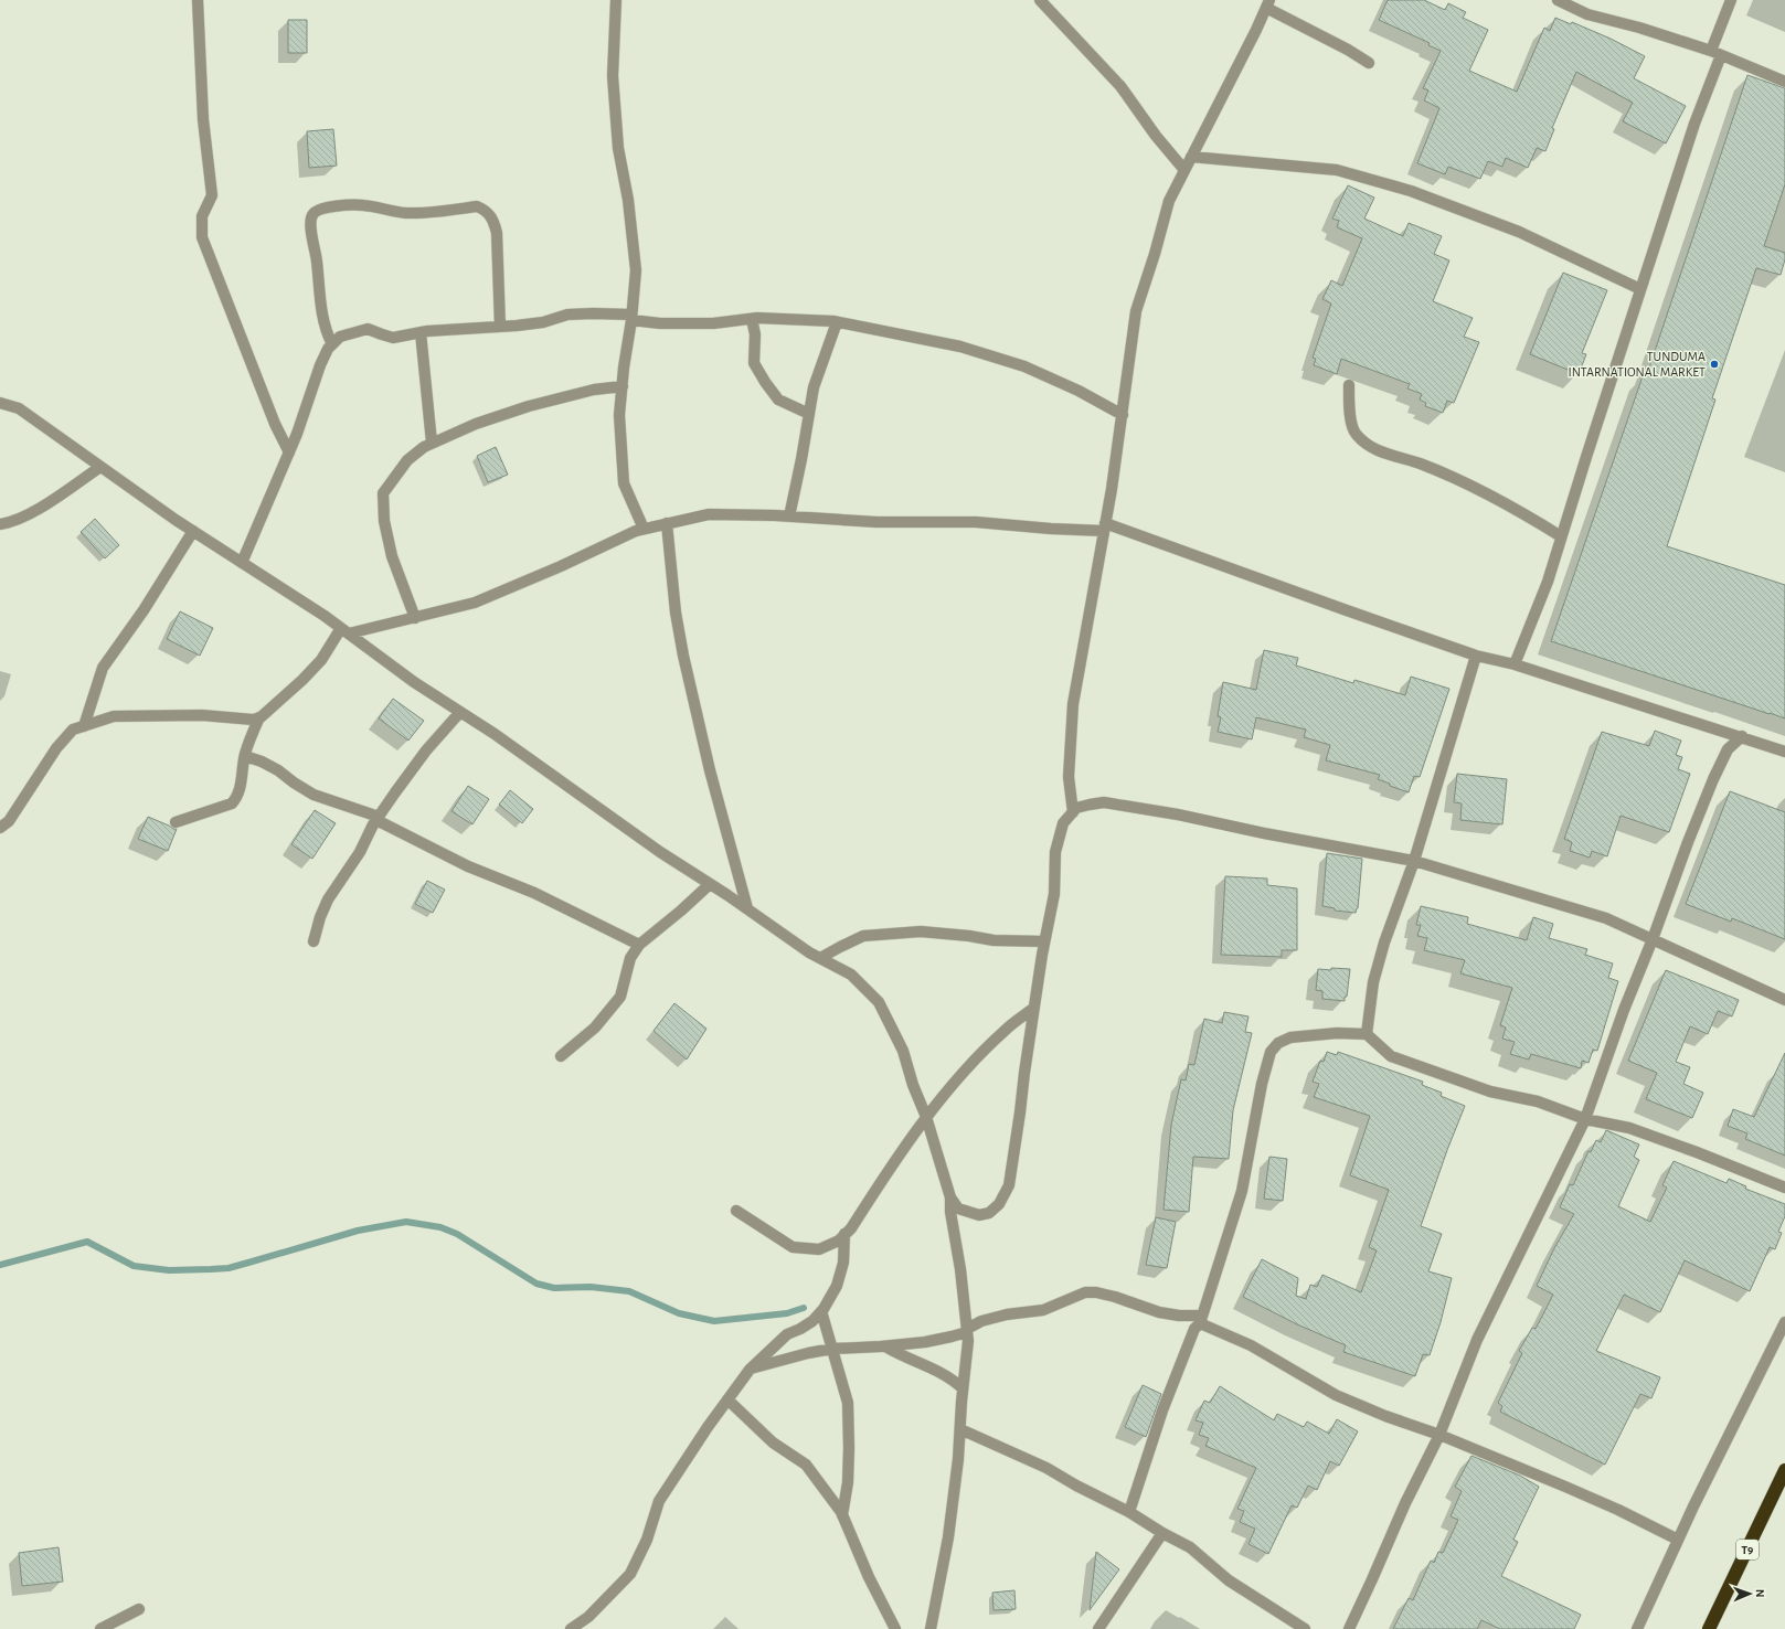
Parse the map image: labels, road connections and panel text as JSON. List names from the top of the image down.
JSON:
{
  "streets": {
    "highway": ["T9"]
  },
  "places": ["TUNDUMA INTARNATIONAL MARKET"],
  "north": "right"
}
